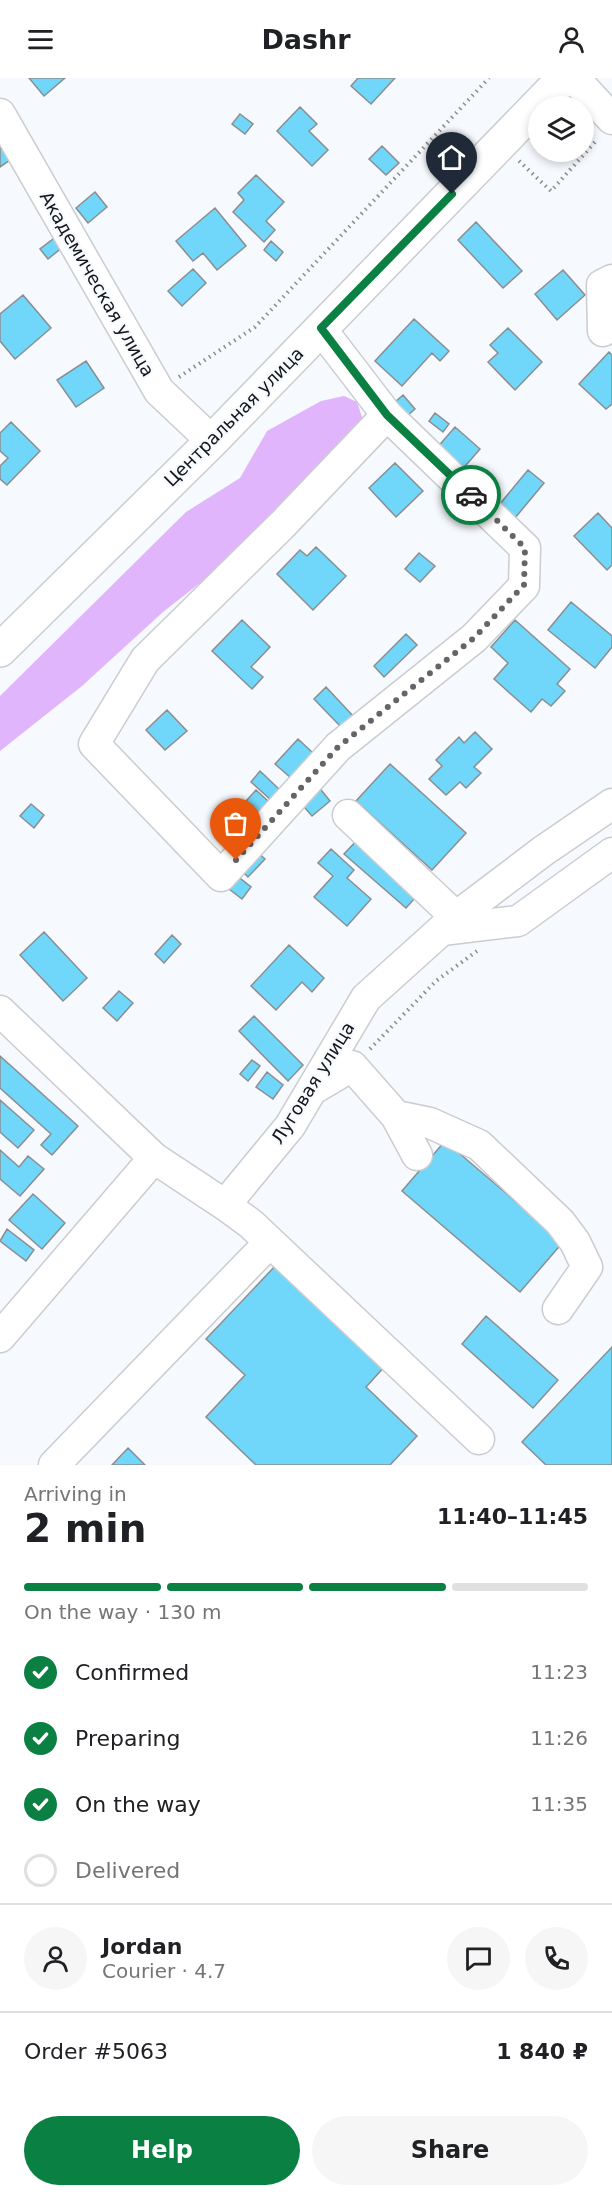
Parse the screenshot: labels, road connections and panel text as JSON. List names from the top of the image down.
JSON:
{
  "streets": {
    "main road": ["Центральная улица"],
    "street": ["Академическая улица", "Луговая улица"]
  },
  "crossings": [
    ["Академическая улица", "Центральная улица"]
  ],
  "page": {
    "header": "Dashr",
    "heading": ["2 min", "Arriving in", "11:40–11:45"],
    "panel": [
      "Jordan",
      "Courier · 4.7",
      "Order #5063",
      "1 840 ₽"
    ],
    "bar": "On the way · 130 m",
    "list": [
      ["Confirmed", "11:23"],
      ["Preparing", "11:26"],
      ["On the way", "11:35"],
      "Delivered"
    ],
    "buttons": ["Help", "Share"]
  }
}
